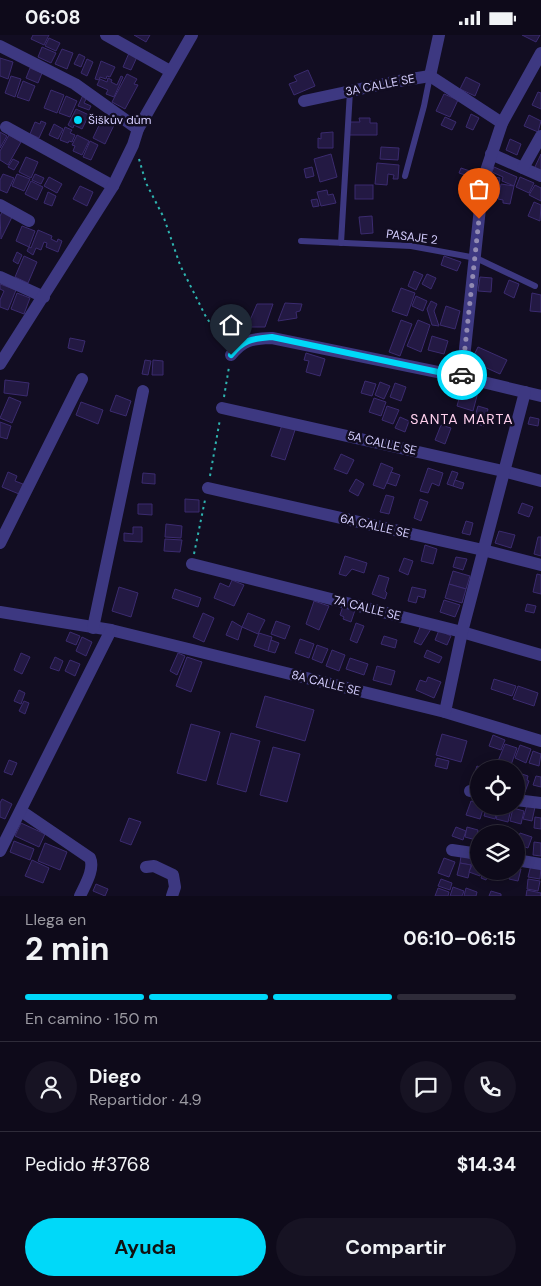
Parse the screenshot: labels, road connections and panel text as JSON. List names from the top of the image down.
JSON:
{
  "streets": {
    "street": [
      "3A CALLE SE",
      "5A CALLE SE",
      "6A CALLE SE",
      "7A CALLE SE",
      "8A CALLE SE"
    ],
    "lane": ["PASAJE 2"]
  },
  "districts": ["SANTA MARTA"],
  "places": ["Šiškův dům"],
  "page": {
    "status": "06:08",
    "heading": ["2 min", "Llega en", "06:10–06:15"],
    "panel": [
      "Diego",
      "Repartidor · 4.9",
      "Pedido #3768",
      "$14.34"
    ],
    "bar": "En camino · 150 m",
    "buttons": ["Ayuda", "Compartir"]
  }
}
